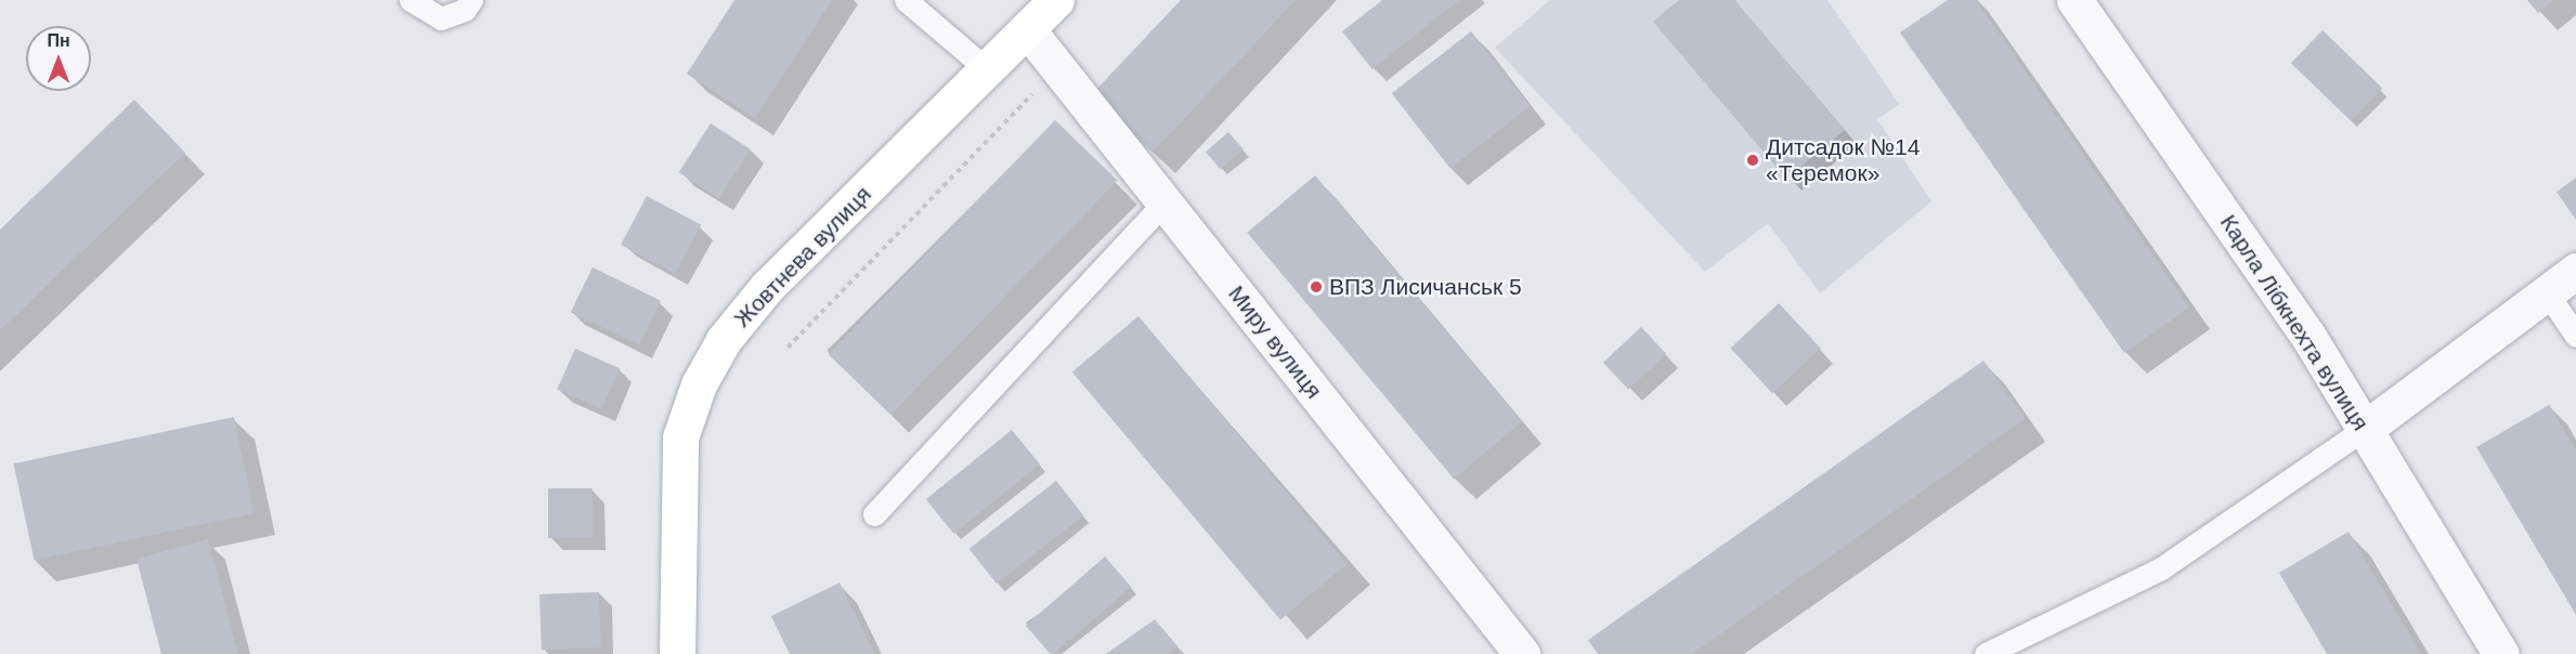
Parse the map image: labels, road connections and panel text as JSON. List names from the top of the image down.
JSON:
{
  "streets": {
    "main road": ["Жовтнева вулиця"],
    "street": ["Карла Лібкнехта вулиця", "Миру вулиця"]
  },
  "crossings": [
    ["Жовтнева вулиця", "Миру вулиця"]
  ],
  "places": ["Дитсадок №14 «Теремок»", "ВПЗ Лисичанськ 5"],
  "north": "top"
}
